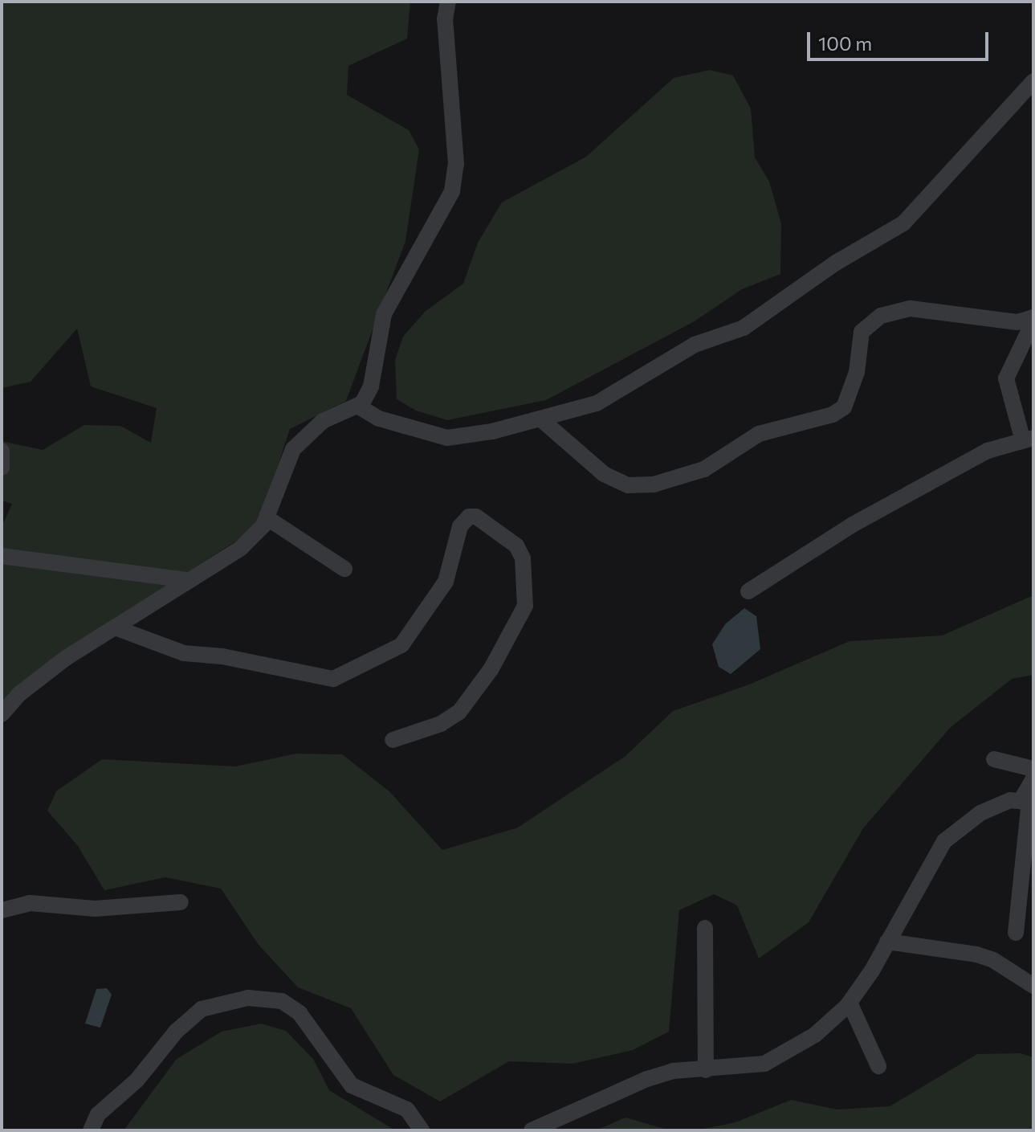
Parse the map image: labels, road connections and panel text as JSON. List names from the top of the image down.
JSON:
{
  "scale_bar": "100 m"
}
